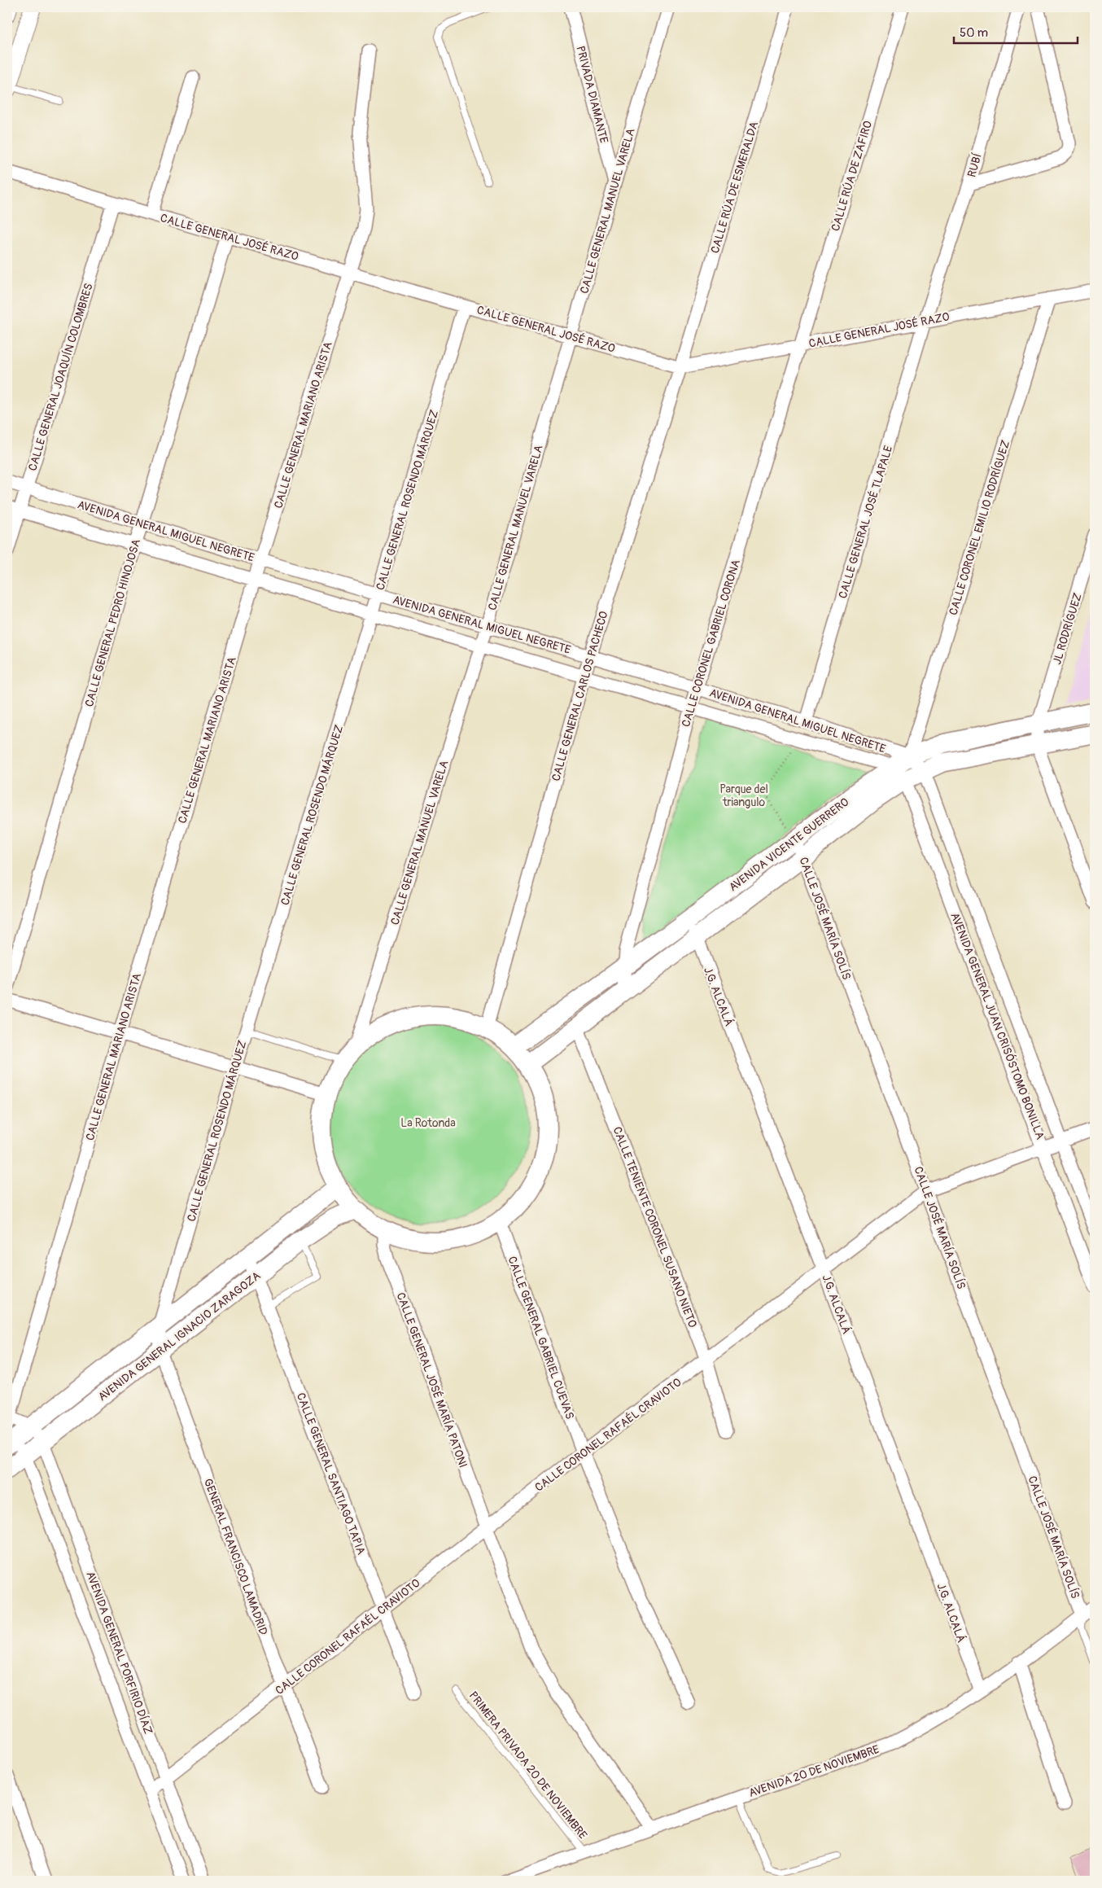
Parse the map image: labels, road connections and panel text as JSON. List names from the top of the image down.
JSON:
{
  "streets": {
    "main road": ["AVENIDA VICENTE GUERRERO", "AVENIDA GENERAL IGNACIO ZARAGOZA"],
    "street": [
      "PRIVADA DIAMANTE",
      "RUBÍ",
      "CALLE RÚA DE ZAFIRO",
      "CALLE RÚA DE ESMERALDA",
      "CALLE GENERAL MANUEL VARELA",
      "CALLE GENERAL JOSÉ RAZO",
      "CALLE GENERAL JOAQUÍN COLOMBRES",
      "CALLE GENERAL MARIANO ARISTA",
      "CALLE GENERAL ROSENDO MÁRQUEZ",
      "CALLE GENERAL JOSÉ TLAPALE",
      "CALLE CORONEL EMILIO RODRÍGUEZ",
      "AVENIDA GENERAL MIGUEL NEGRETE",
      "CALLE GENERAL PEDRO HINOJOSA",
      "JL RODRÍGUEZ",
      "CALLE CORONEL GABRIEL CORONA",
      "CALLE GENERAL CARLOS PACHECO",
      "CALLE JOSÉ MARÍA SOLÍS",
      "J.G. ALCALÁ",
      "AVENIDA GENERAL JUAN CRISÓSTOMO BONILLA",
      "CALLE TENIENTE CORONEL SUSANO NIETO",
      "CALLE GENERAL GABRIEL CUEVAS",
      "CALLE GENERAL JOSÉ MARÍA PATONI",
      "CALLE CORONEL RAFAÉL CRAVIOTO",
      "CALLE GENERAL SANTIAGO TAPIA",
      "GENERAL FRANCISCO LAMADRID",
      "AVENIDA GENERAL PORFIRIO DÍAZ",
      "AVENIDA 20 DE NOVIEMBRE"
    ],
    "lane": ["PRIMERA PRIVADA 20 DE NOVIEMBRE"]
  },
  "crossings": [
    ["PRIVADA DIAMANTE", "CALLE GENERAL MANUEL VARELA"],
    ["RUBÍ", "CALLE GENERAL JOSÉ RAZO"],
    ["RUBÍ", "CALLE GENERAL JOSÉ TLAPALE"],
    ["CALLE RÚA DE ZAFIRO", "CALLE GENERAL JOSÉ RAZO"],
    ["CALLE RÚA DE ZAFIRO", "CALLE CORONEL GABRIEL CORONA"],
    ["CALLE RÚA DE ESMERALDA", "CALLE GENERAL JOSÉ RAZO"],
    ["CALLE RÚA DE ESMERALDA", "CALLE GENERAL CARLOS PACHECO"],
    ["CALLE GENERAL MANUEL VARELA", "CALLE GENERAL JOSÉ RAZO"],
    ["CALLE GENERAL MANUEL VARELA", "AVENIDA GENERAL MIGUEL NEGRETE"],
    ["CALLE GENERAL JOSÉ RAZO", "CALLE GENERAL JOAQUÍN COLOMBRES"],
    ["CALLE GENERAL JOSÉ RAZO", "CALLE GENERAL MARIANO ARISTA"],
    ["CALLE GENERAL JOSÉ RAZO", "CALLE GENERAL ROSENDO MÁRQUEZ"],
    ["CALLE GENERAL JOSÉ RAZO", "CALLE GENERAL JOSÉ TLAPALE"],
    ["CALLE GENERAL JOSÉ RAZO", "CALLE CORONEL EMILIO RODRÍGUEZ"],
    ["CALLE GENERAL JOSÉ RAZO", "CALLE GENERAL PEDRO HINOJOSA"],
    ["CALLE GENERAL JOSÉ RAZO", "CALLE CORONEL GABRIEL CORONA"],
    ["CALLE GENERAL JOSÉ RAZO", "CALLE GENERAL CARLOS PACHECO"],
    ["CALLE GENERAL JOAQUÍN COLOMBRES", "AVENIDA GENERAL MIGUEL NEGRETE"],
    ["CALLE GENERAL MARIANO ARISTA", "AVENIDA GENERAL MIGUEL NEGRETE"],
    ["CALLE GENERAL MARIANO ARISTA", "AVENIDA GENERAL IGNACIO ZARAGOZA"],
    ["CALLE GENERAL MARIANO ARISTA", "AVENIDA GENERAL PORFIRIO DÍAZ"],
    ["CALLE GENERAL ROSENDO MÁRQUEZ", "AVENIDA GENERAL MIGUEL NEGRETE"],
    ["CALLE GENERAL ROSENDO MÁRQUEZ", "AVENIDA GENERAL IGNACIO ZARAGOZA"],
    ["CALLE GENERAL ROSENDO MÁRQUEZ", "GENERAL FRANCISCO LAMADRID"],
    ["CALLE GENERAL JOSÉ TLAPALE", "AVENIDA GENERAL MIGUEL NEGRETE"],
    ["CALLE CORONEL EMILIO RODRÍGUEZ", "AVENIDA GENERAL MIGUEL NEGRETE"],
    ["CALLE CORONEL EMILIO RODRÍGUEZ", "AVENIDA VICENTE GUERRERO"],
    ["CALLE CORONEL EMILIO RODRÍGUEZ", "AVENIDA GENERAL JUAN CRISÓSTOMO BONILLA"],
    ["AVENIDA GENERAL MIGUEL NEGRETE", "CALLE GENERAL PEDRO HINOJOSA"],
    ["AVENIDA GENERAL MIGUEL NEGRETE", "CALLE CORONEL GABRIEL CORONA"],
    ["AVENIDA GENERAL MIGUEL NEGRETE", "CALLE GENERAL CARLOS PACHECO"],
    ["AVENIDA GENERAL MIGUEL NEGRETE", "AVENIDA VICENTE GUERRERO"],
    ["AVENIDA GENERAL MIGUEL NEGRETE", "AVENIDA GENERAL JUAN CRISÓSTOMO BONILLA"],
    ["JL RODRÍGUEZ", "AVENIDA VICENTE GUERRERO"],
    ["CALLE CORONEL GABRIEL CORONA", "AVENIDA VICENTE GUERRERO"],
    ["AVENIDA VICENTE GUERRERO", "CALLE JOSÉ MARÍA SOLÍS"],
    ["AVENIDA VICENTE GUERRERO", "J.G. ALCALÁ"],
    ["AVENIDA VICENTE GUERRERO", "AVENIDA GENERAL JUAN CRISÓSTOMO BONILLA"],
    ["AVENIDA VICENTE GUERRERO", "CALLE TENIENTE CORONEL SUSANO NIETO"],
    ["CALLE JOSÉ MARÍA SOLÍS", "CALLE CORONEL RAFAÉL CRAVIOTO"],
    ["CALLE JOSÉ MARÍA SOLÍS", "AVENIDA 20 DE NOVIEMBRE"],
    ["J.G. ALCALÁ", "CALLE CORONEL RAFAÉL CRAVIOTO"],
    ["J.G. ALCALÁ", "AVENIDA 20 DE NOVIEMBRE"],
    ["AVENIDA GENERAL JUAN CRISÓSTOMO BONILLA", "CALLE CORONEL RAFAÉL CRAVIOTO"],
    ["CALLE TENIENTE CORONEL SUSANO NIETO", "CALLE CORONEL RAFAÉL CRAVIOTO"],
    ["AVENIDA GENERAL IGNACIO ZARAGOZA", "CALLE GENERAL SANTIAGO TAPIA"],
    ["AVENIDA GENERAL IGNACIO ZARAGOZA", "GENERAL FRANCISCO LAMADRID"],
    ["AVENIDA GENERAL IGNACIO ZARAGOZA", "AVENIDA GENERAL PORFIRIO DÍAZ"],
    ["CALLE GENERAL GABRIEL CUEVAS", "CALLE CORONEL RAFAÉL CRAVIOTO"],
    ["CALLE GENERAL JOSÉ MARÍA PATONI", "CALLE CORONEL RAFAÉL CRAVIOTO"],
    ["CALLE GENERAL JOSÉ MARÍA PATONI", "AVENIDA 20 DE NOVIEMBRE"],
    ["CALLE CORONEL RAFAÉL CRAVIOTO", "CALLE GENERAL SANTIAGO TAPIA"],
    ["CALLE CORONEL RAFAÉL CRAVIOTO", "GENERAL FRANCISCO LAMADRID"],
    ["CALLE CORONEL RAFAÉL CRAVIOTO", "AVENIDA GENERAL PORFIRIO DÍAZ"],
    ["PRIMERA PRIVADA 20 DE NOVIEMBRE", "AVENIDA 20 DE NOVIEMBRE"]
  ],
  "parks": ["Parque del triangulo", "La Rotonda"],
  "scale_bar": "50 m"
}
